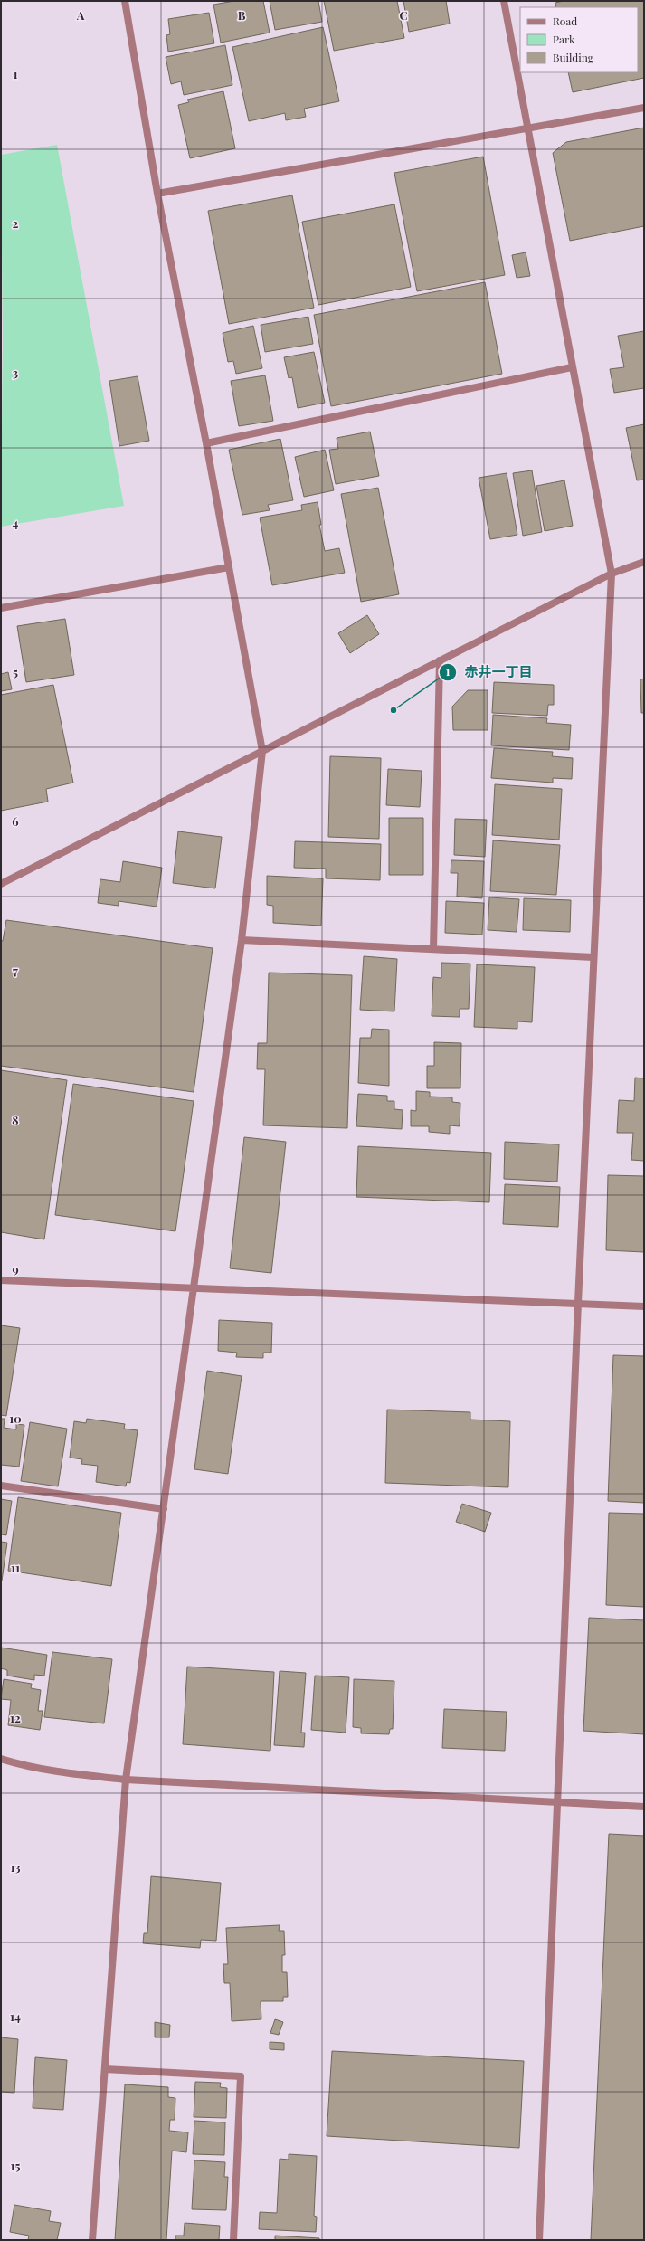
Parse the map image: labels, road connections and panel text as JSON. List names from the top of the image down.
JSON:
{
  "places": ["赤井一丁目"],
  "legend": ["Road", "Park", "Building"],
  "grid": {
    "columns": ["A", "B", "C"],
    "rows": [
      "1",
      "2",
      "3",
      "4",
      "5",
      "6",
      "7",
      "8",
      "9",
      "10",
      "11",
      "12",
      "13",
      "14",
      "15"
    ]
  }
}
